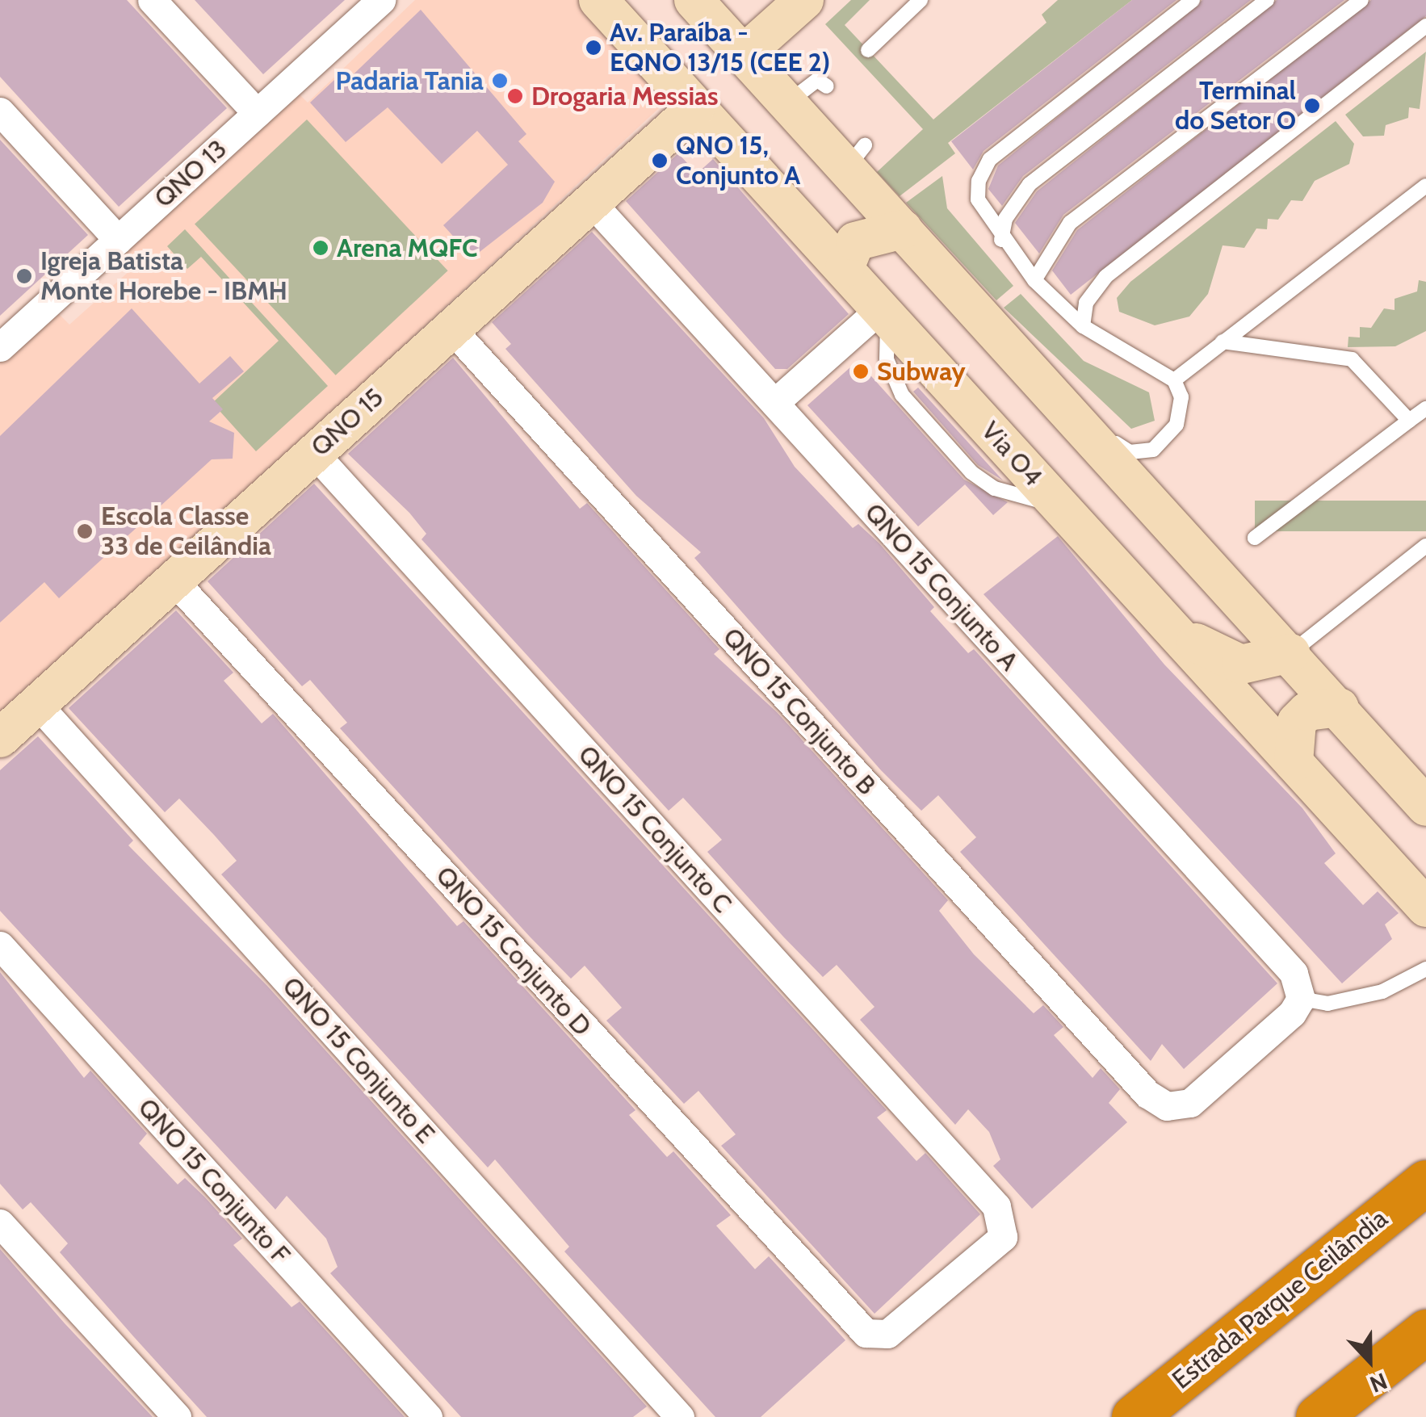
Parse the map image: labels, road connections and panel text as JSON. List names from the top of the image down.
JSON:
{
  "streets": {
    "highway": ["Estrada Parque Ceilândia"],
    "main road": ["QNO 15", "Via O4"],
    "street": [
      "QNO 13",
      "QNO 15 Conjunto A",
      "QNO 15 Conjunto B",
      "QNO 15 Conjunto C",
      "QNO 15 Conjunto D",
      "QNO 15 Conjunto E",
      "QNO 15 Conjunto F"
    ]
  },
  "crossings": [
    ["QNO 15", "Via O4"],
    ["QNO 15", "QNO 15 Conjunto A"],
    ["QNO 15", "QNO 15 Conjunto B"],
    ["QNO 15", "QNO 15 Conjunto C"],
    ["QNO 15", "QNO 15 Conjunto D"],
    ["QNO 15", "QNO 15 Conjunto E"],
    ["QNO 15 Conjunto A", "QNO 15 Conjunto B"],
    ["QNO 15 Conjunto C", "QNO 15 Conjunto D"]
  ],
  "places": [
    "Av. Paraíba - EQNO 13/15 (CEE 2)",
    "Padaria Tania",
    "Drogaria Messias",
    "Terminal do Setor O",
    "QNO 15, Conjunto A",
    "Arena MQFC",
    "Igreja Batista Monte Horebe - IBMH",
    "Subway",
    "Escola Classe 33 de Ceilândia"
  ],
  "north": "bottom"
}
